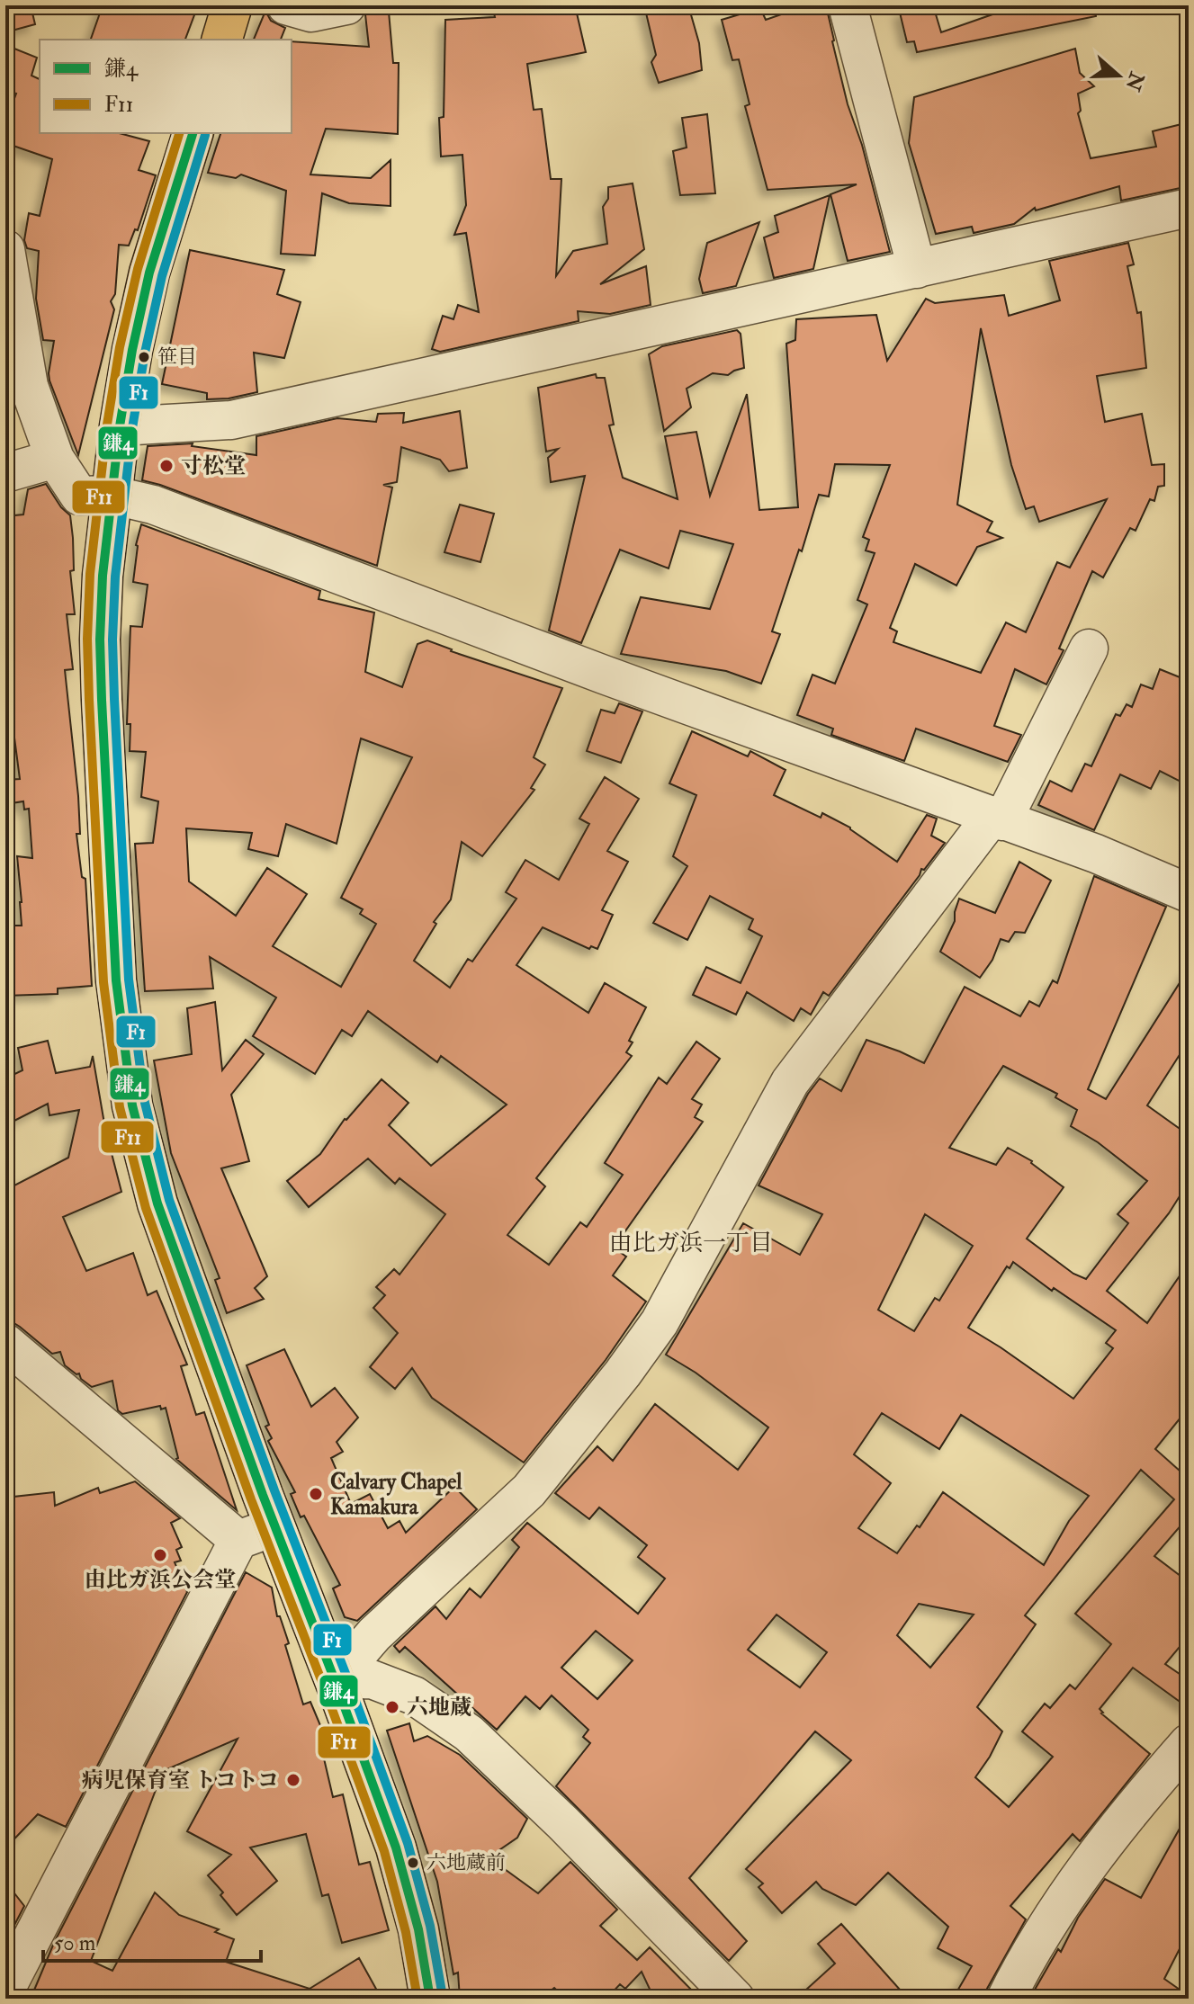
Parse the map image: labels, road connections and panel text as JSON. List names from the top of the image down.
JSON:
{
  "districts": ["由比ガ浜一丁目"],
  "places": [
    "笹目",
    "寸松堂",
    "Calvary Chapel Kamakura",
    "由比ガ浜公会堂",
    "六地蔵",
    "病児保育室 トコトコ",
    "六地蔵前"
  ],
  "lines": ["transit line 鎌4", "transit line F11", "transit line F1"],
  "legend": ["鎌4", "F11"],
  "scale_bar": "50 m",
  "north": "right"
}
